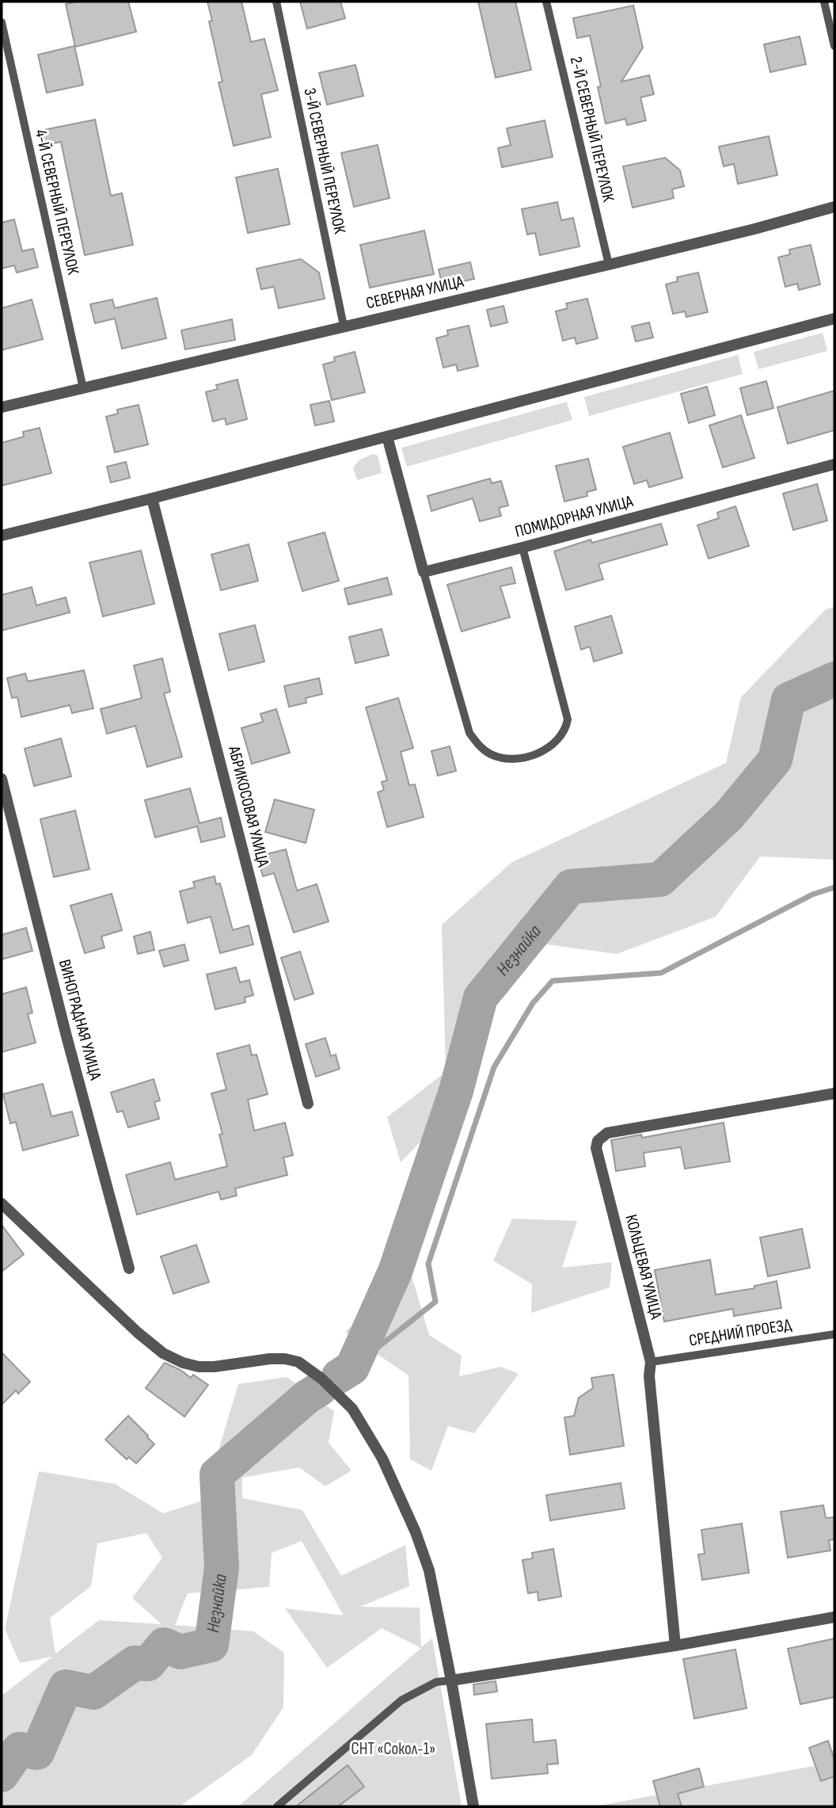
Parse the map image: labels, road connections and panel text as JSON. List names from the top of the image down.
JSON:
{
  "streets": {
    "street": [
      "СЕВЕРНАЯ УЛИЦА",
      "ПОМИДОРНАЯ УЛИЦА",
      "АБРИКОСОВАЯ УЛИЦА",
      "ВИНОГРАДНАЯ УЛИЦА",
      "КОЛЬЦЕВАЯ УЛИЦА"
    ],
    "lane": [
      "2-Й СЕВЕРНЫЙ ПЕРЕУЛОК",
      "3-Й СЕВЕРНЫЙ ПЕРЕУЛОК",
      "4-Й СЕВЕРНЫЙ ПЕРЕУЛОК",
      "СРЕДНИЙ ПРОЕЗД"
    ]
  },
  "crossings": [
    ["2-Й СЕВЕРНЫЙ ПЕРЕУЛОК", "СЕВЕРНАЯ УЛИЦА"],
    ["3-Й СЕВЕРНЫЙ ПЕРЕУЛОК", "СЕВЕРНАЯ УЛИЦА"],
    ["4-Й СЕВЕРНЫЙ ПЕРЕУЛОК", "СЕВЕРНАЯ УЛИЦА"],
    ["КОЛЬЦЕВАЯ УЛИЦА", "СРЕДНИЙ ПРОЕЗД"]
  ],
  "water": ["Незнайка"],
  "parks": ["СНТ «Сокол-1»"]
}
